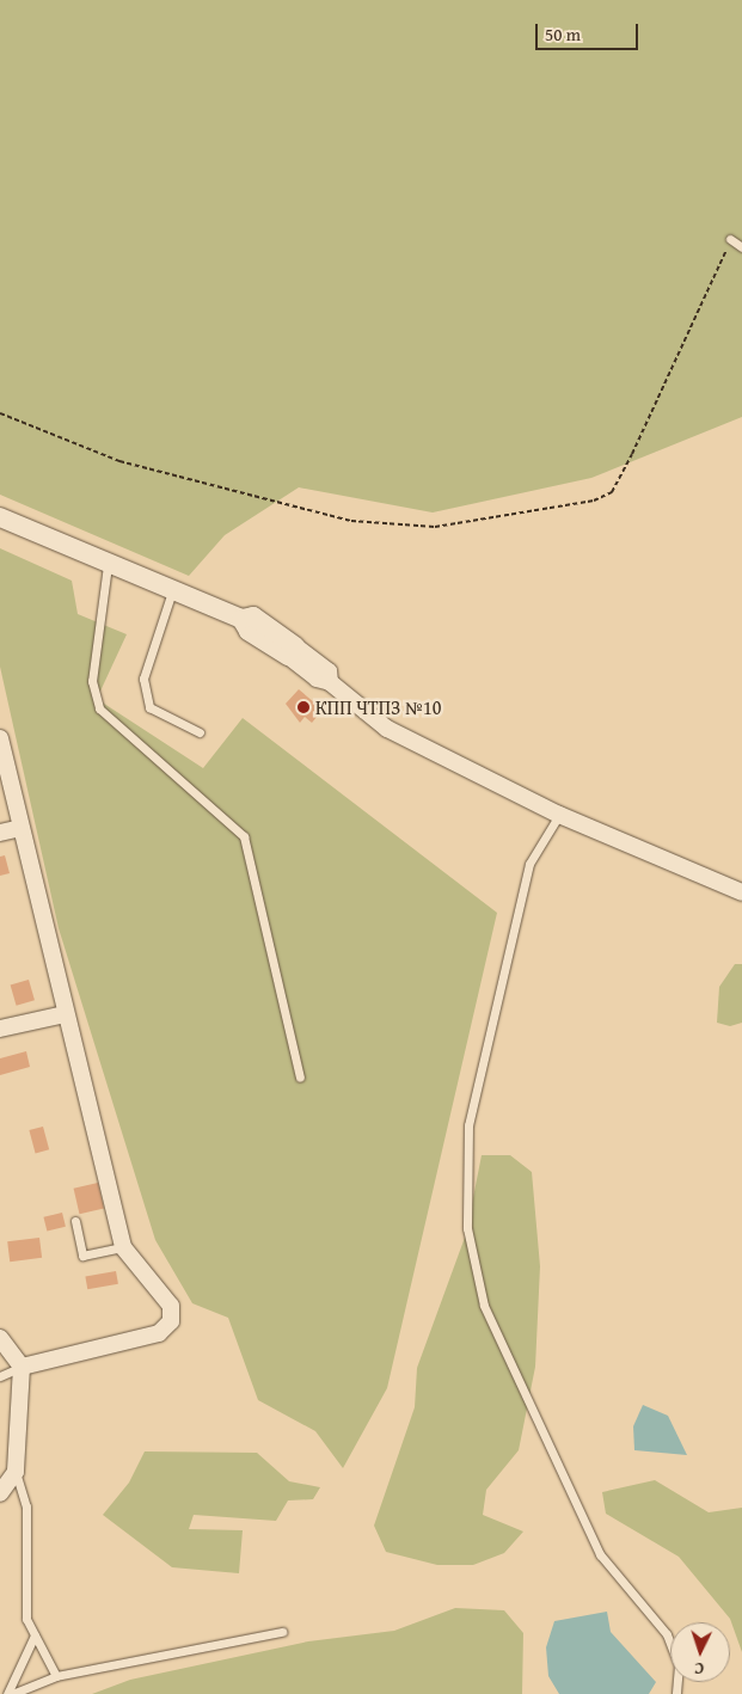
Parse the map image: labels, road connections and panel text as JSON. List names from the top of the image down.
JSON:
{
  "places": ["КПП ЧТПЗ №10"],
  "scale_bar": "50 m",
  "north": "bottom"
}
